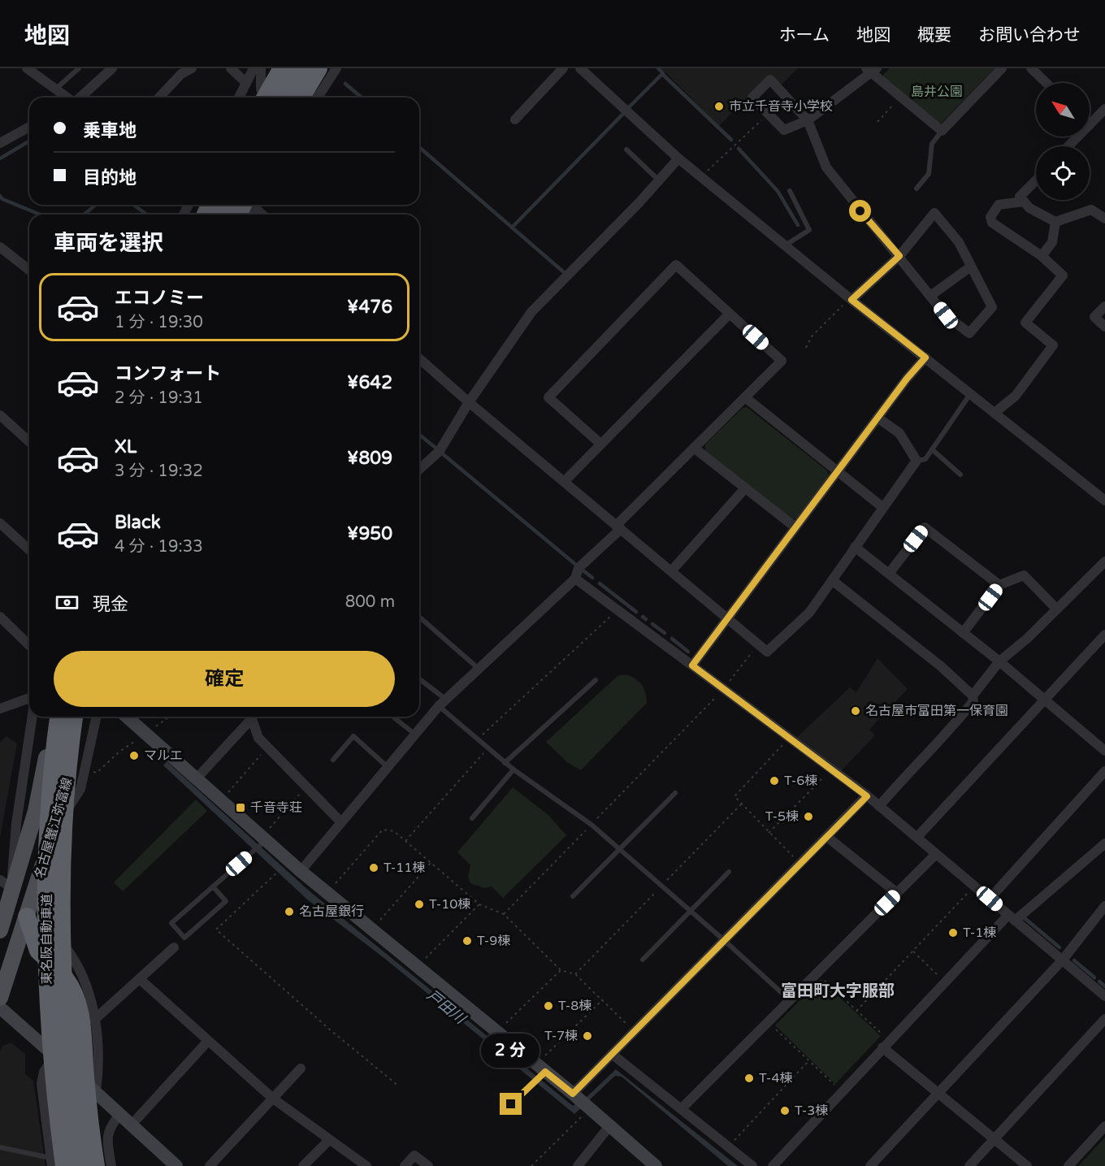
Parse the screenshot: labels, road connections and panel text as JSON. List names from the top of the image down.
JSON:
{
  "streets": {
    "highway": ["東名阪自動車道"],
    "main road": ["名古屋蟹江弥富線"]
  },
  "districts": ["富田町大字服部"],
  "water": ["戸田川"],
  "parks": ["島井公園"],
  "places": {
    "other": [
      "市立千音寺小学校",
      "名古屋市富田第一保育園",
      "マルエ",
      "T-6棟",
      "T-5棟",
      "T-11棟",
      "T-10棟",
      "名古屋銀行",
      "T-1棟",
      "T-9棟",
      "T-8棟",
      "T-7棟",
      "T-4棟",
      "T-3棟"
    ],
    "transit": ["千音寺荘"]
  },
  "north": "top left",
  "page": {
    "header": "地図",
    "nav": [
      "ホーム",
      "地図",
      "概要",
      "お問い合わせ"
    ],
    "banner": ["乗車地", "目的地"],
    "heading": "車両を選択",
    "list": [
      {
        "name": "エコノミー",
        "note": "1 分 · 19:30",
        "value": "¥476"
      },
      {
        "name": "コンフォート",
        "note": "2 分 · 19:31",
        "value": "¥642"
      },
      {
        "name": "XL",
        "note": "3 分 · 19:32",
        "value": "¥809"
      },
      {
        "name": "Black",
        "note": "4 分 · 19:33",
        "value": "¥950"
      }
    ],
    "pay": ["現金", "800 m"],
    "buttons": "確定",
    "bubble": "2 分"
  }
}
